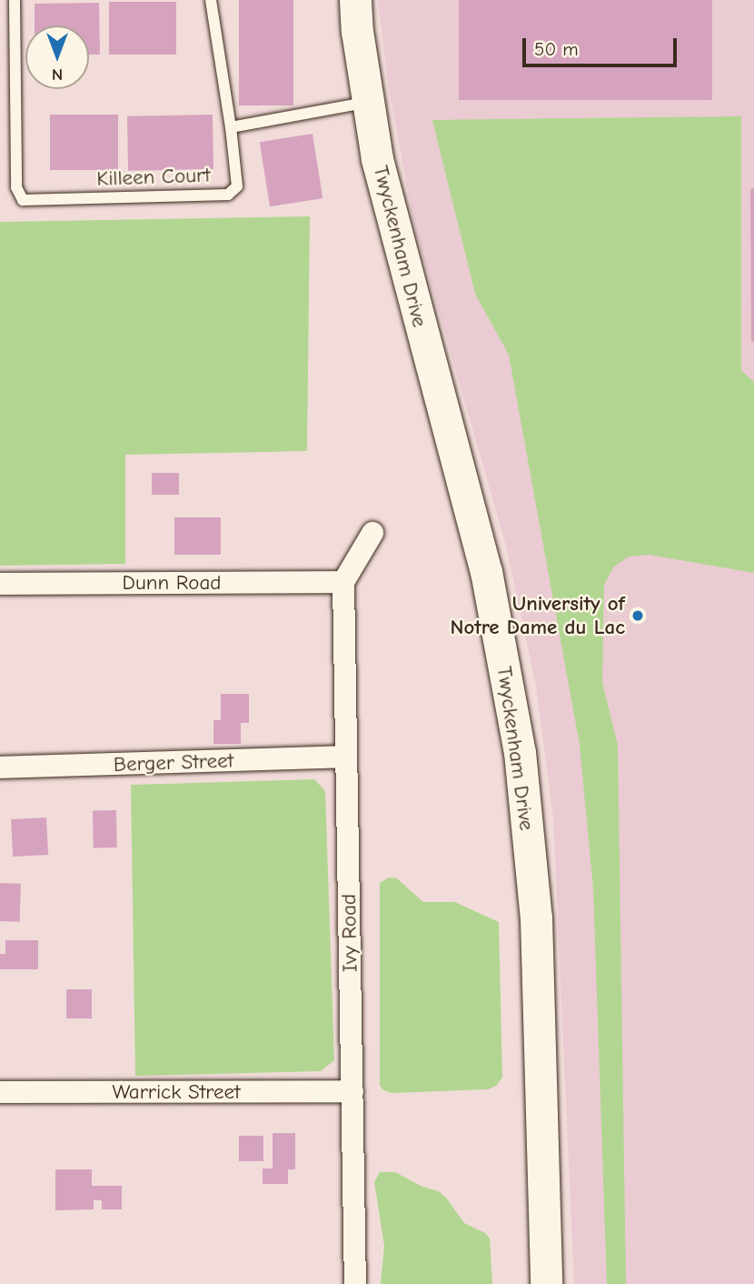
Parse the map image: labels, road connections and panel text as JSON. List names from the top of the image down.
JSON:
{
  "streets": {
    "street": [
      "Twyckenham Drive",
      "Dunn Road",
      "Berger Street",
      "Ivy Road",
      "Warrick Street"
    ],
    "lane": ["Killeen Court"]
  },
  "crossings": [
    ["Dunn Road", "Ivy Road"],
    ["Berger Street", "Ivy Road"],
    ["Ivy Road", "Warrick Street"]
  ],
  "places": ["University of Notre Dame du Lac"],
  "scale_bar": "50 m",
  "north": "bottom"
}
